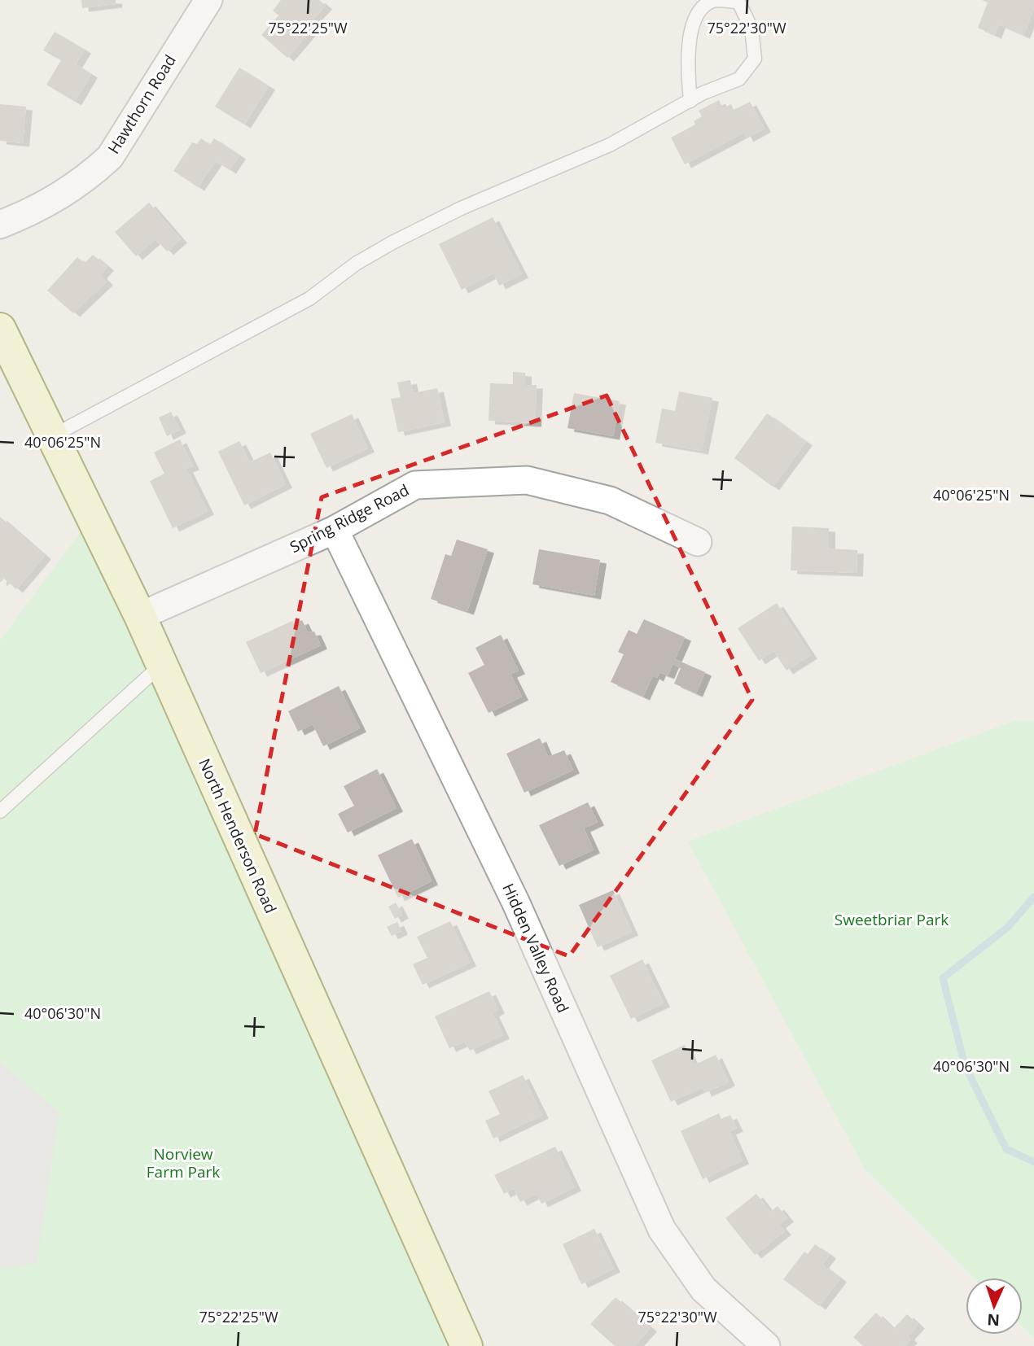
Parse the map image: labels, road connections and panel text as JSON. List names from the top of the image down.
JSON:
{
  "streets": {
    "street": [
      "Hawthorn Road",
      "Spring Ridge Road",
      "North Henderson Road",
      "Hidden Valley Road"
    ]
  },
  "crossings": [
    ["Spring Ridge Road", "North Henderson Road"],
    ["Spring Ridge Road", "Hidden Valley Road"]
  ],
  "parks": ["Sweetbriar Park", "Norview Farm Park"],
  "north": "bottom",
  "coordinates": [
    "75°22'30\"W",
    "75°22'25\"W",
    "40°06'25\"N",
    "40°06'30\"N"
  ]
}
